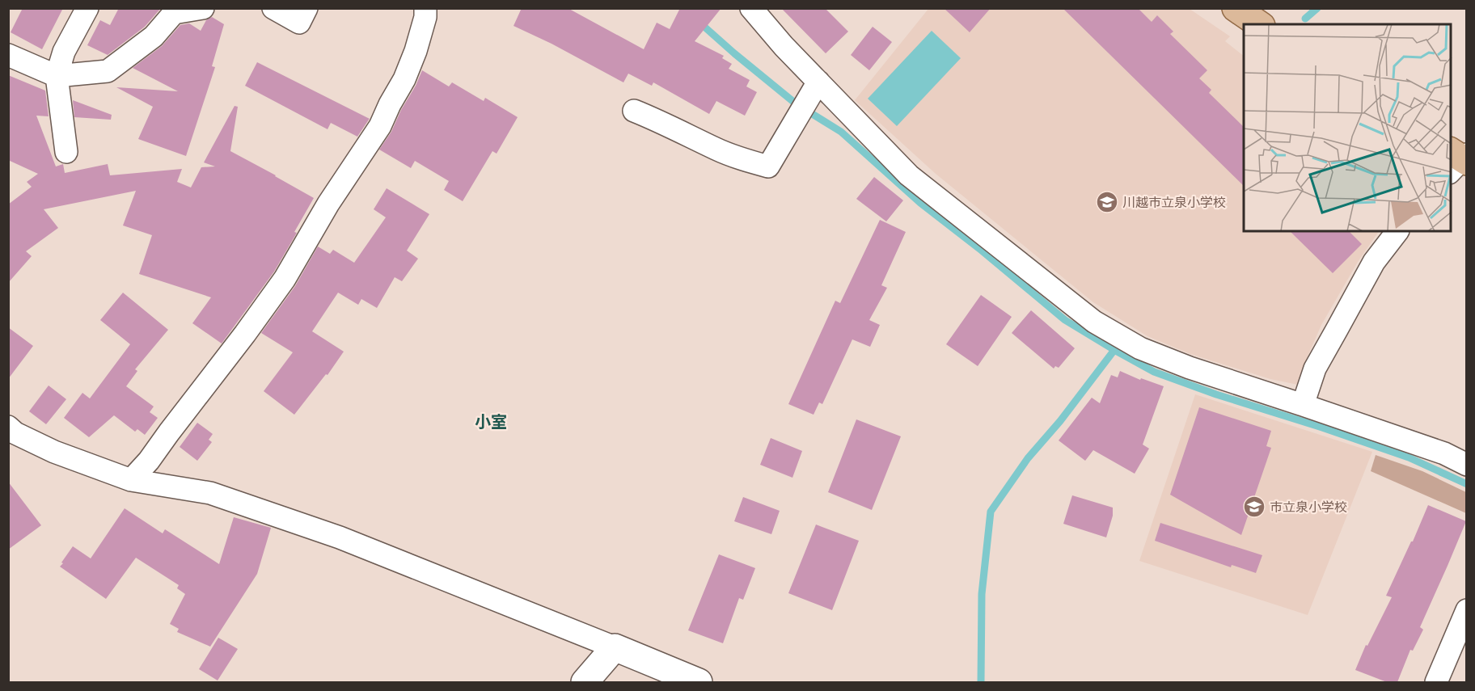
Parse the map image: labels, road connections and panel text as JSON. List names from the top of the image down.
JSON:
{
  "districts": ["小室"],
  "places": {
    "school or university": ["川越市立泉小学校", "市立泉小学校"]
  }
}
